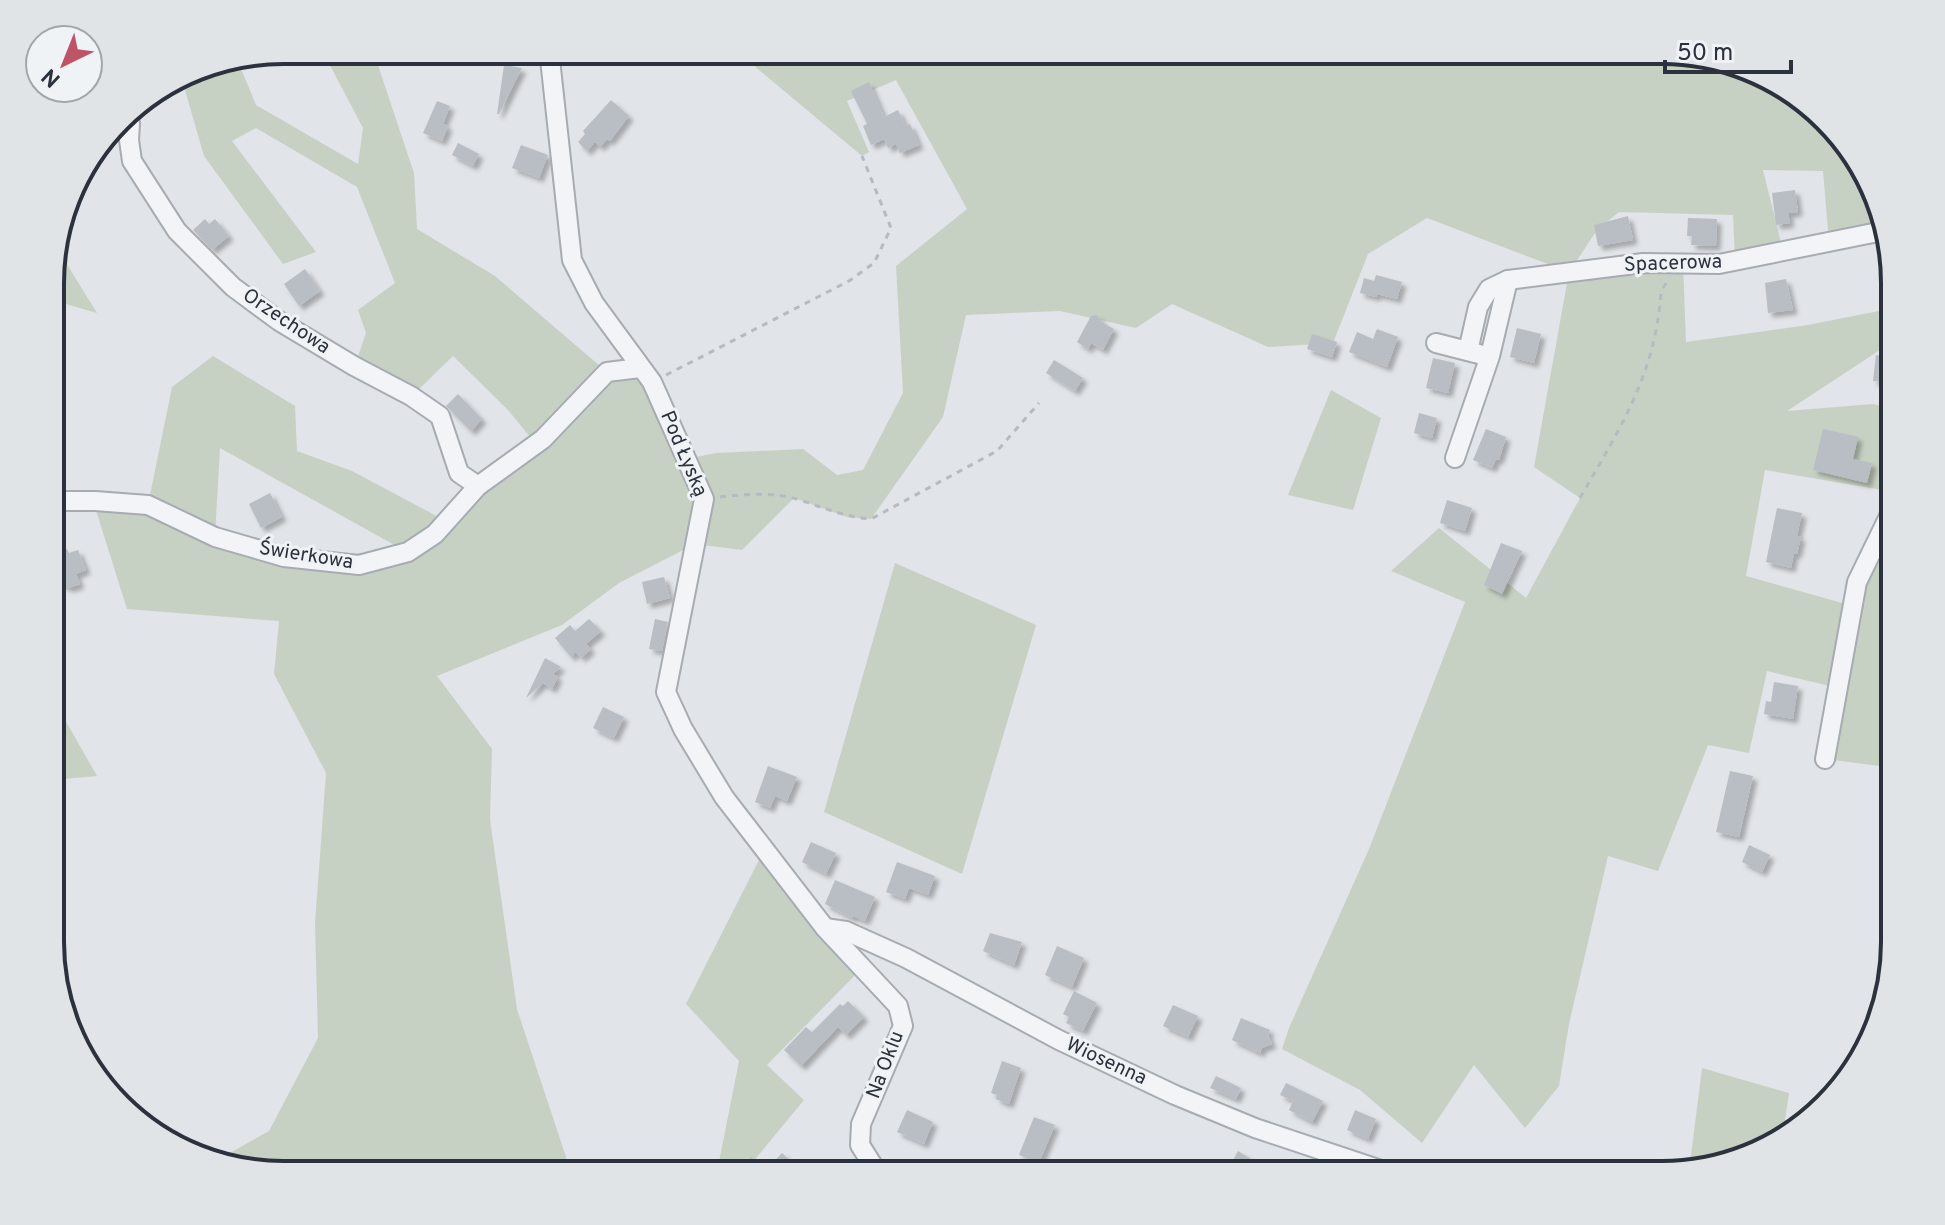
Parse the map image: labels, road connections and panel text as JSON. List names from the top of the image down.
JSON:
{
  "streets": {
    "street": [
      "Spacerowa",
      "Orzechowa",
      "Pod Łyską",
      "Świerkowa",
      "Wiosenna",
      "Na Oklu"
    ]
  },
  "crossings": [
    ["Orzechowa", "Świerkowa"],
    ["Pod Łyską", "Świerkowa"],
    ["Pod Łyską", "Wiosenna"],
    ["Pod Łyską", "Na Oklu"],
    ["Wiosenna", "Na Oklu"]
  ],
  "scale_bar": "50 m",
  "north": "bottom left"
}
